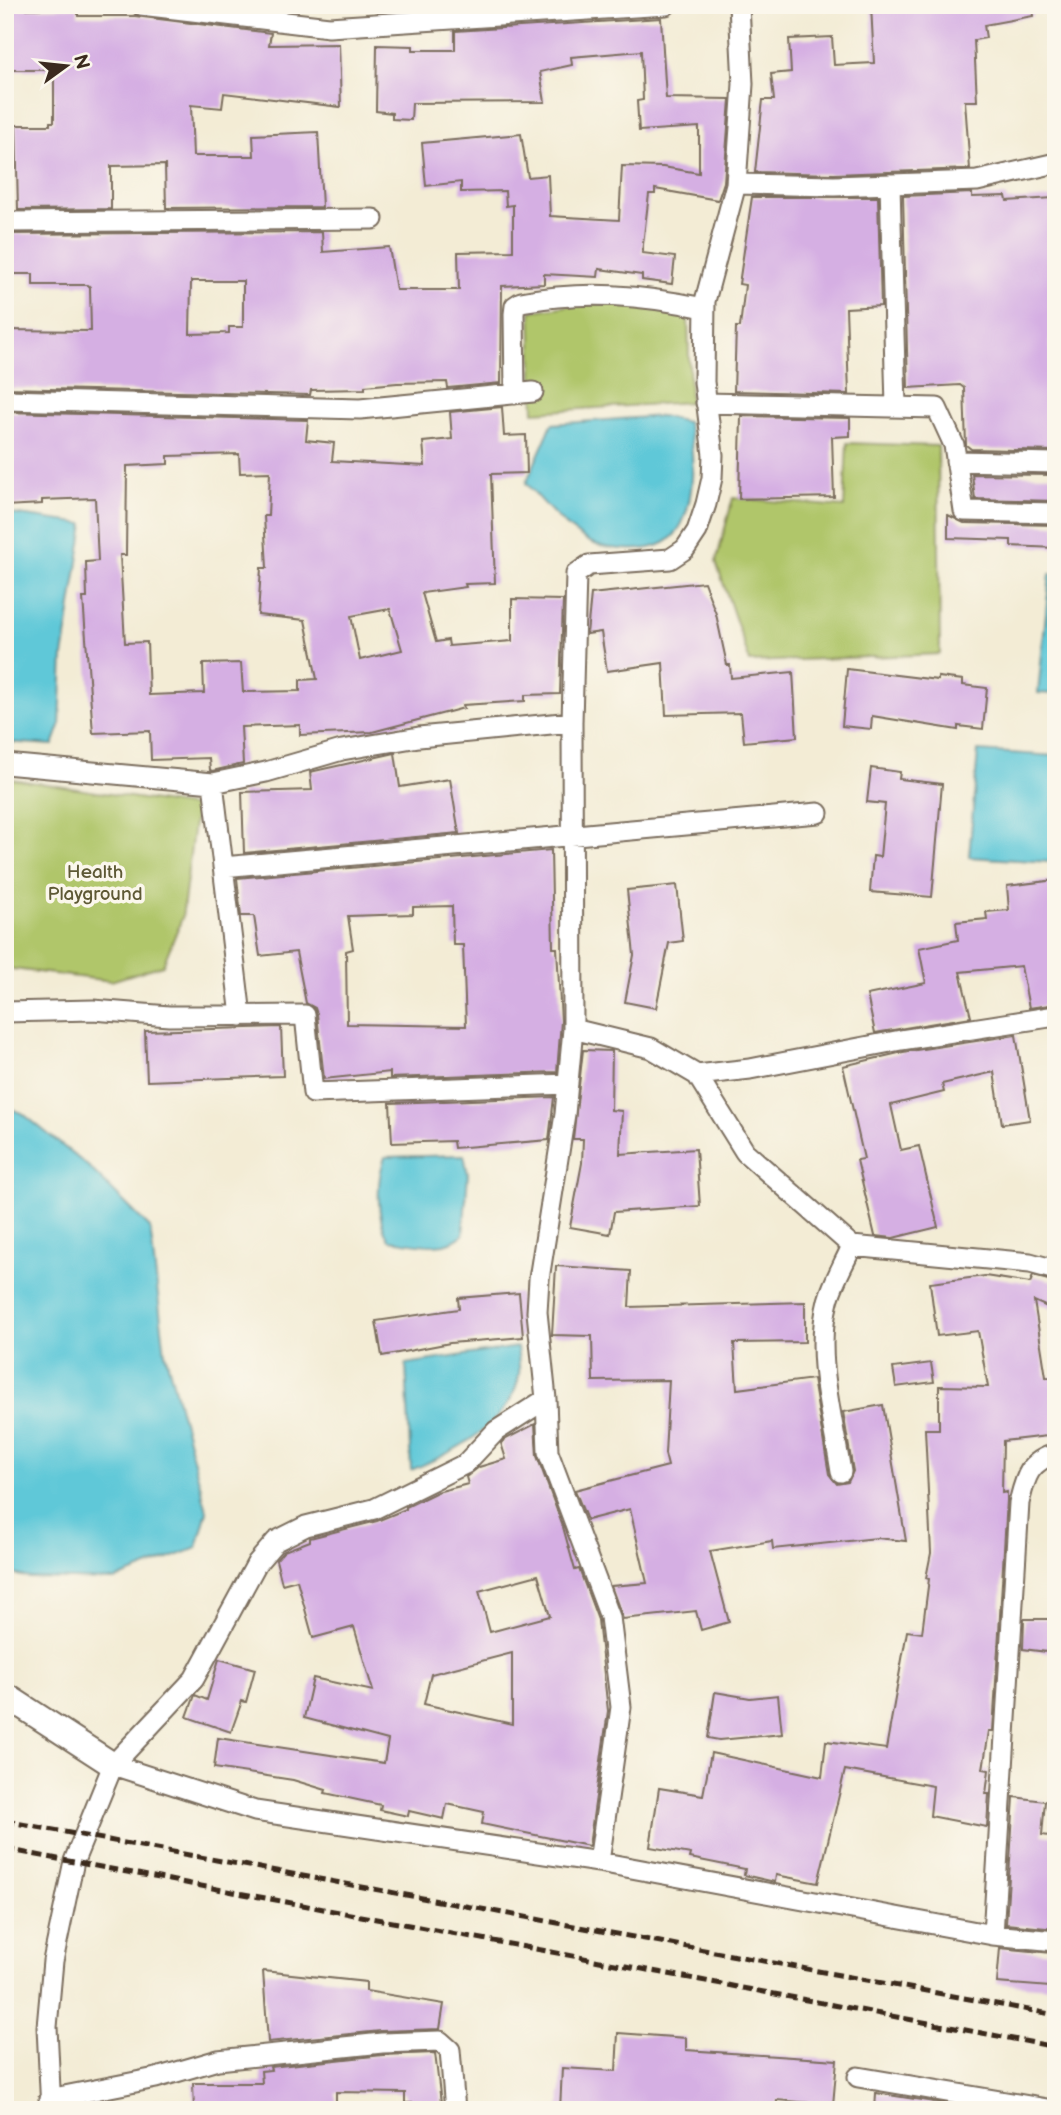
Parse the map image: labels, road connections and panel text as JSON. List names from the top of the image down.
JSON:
{
  "parks": ["Health Playground"],
  "north": "right"
}
